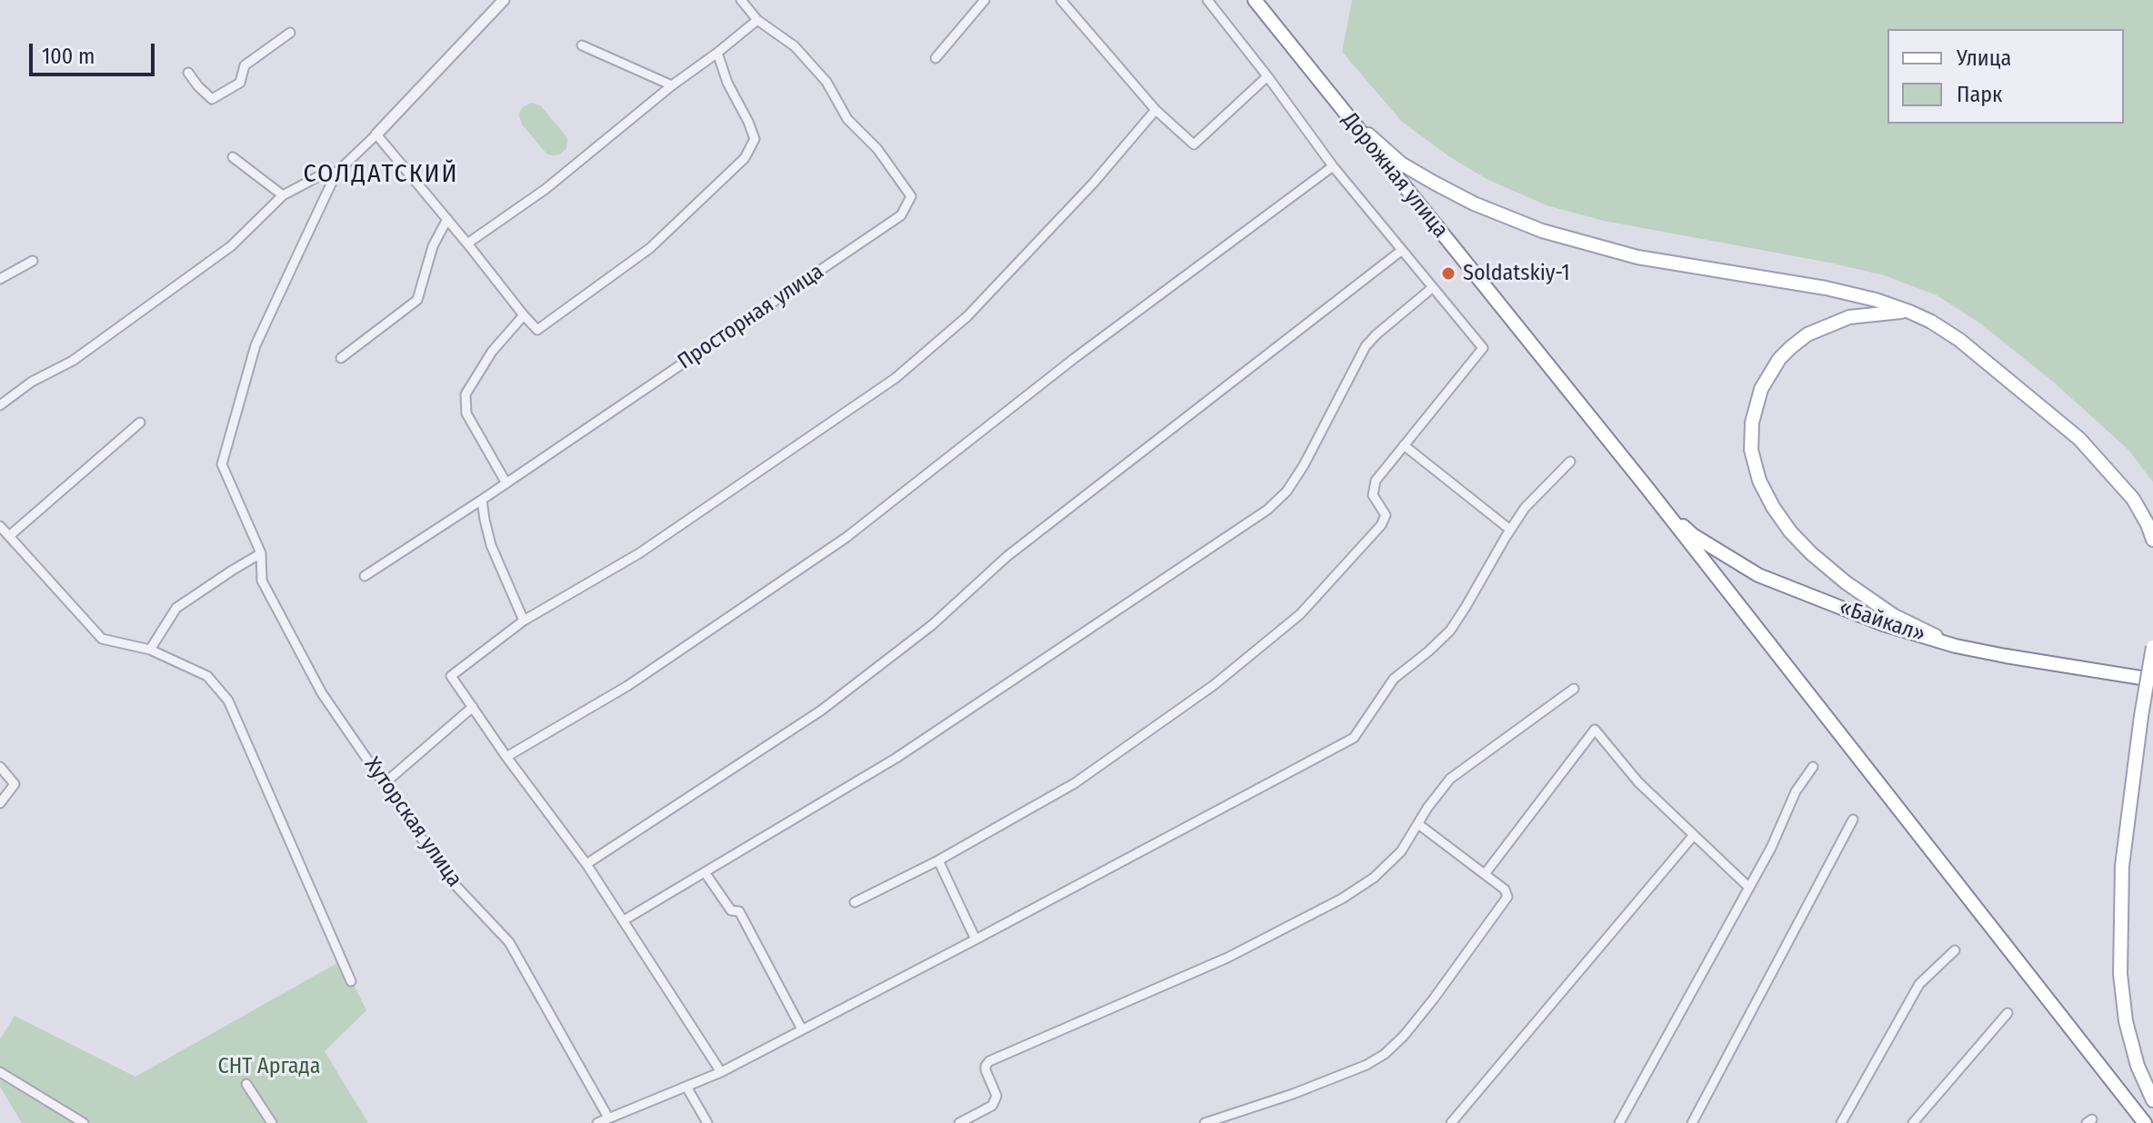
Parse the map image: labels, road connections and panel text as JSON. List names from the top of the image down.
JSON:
{
  "streets": {
    "main road": ["Дорожная улица", "«Байкал»"],
    "street": ["Просторная улица", "Хуторская улица"]
  },
  "crossings": [
    ["Дорожная улица", "«Байкал»"]
  ],
  "districts": ["СОЛДАТСКИЙ"],
  "parks": ["СНТ Аргада"],
  "places": ["Soldatskiy-1"],
  "legend": ["Улица", "Парк"],
  "scale_bar": "100 m"
}
